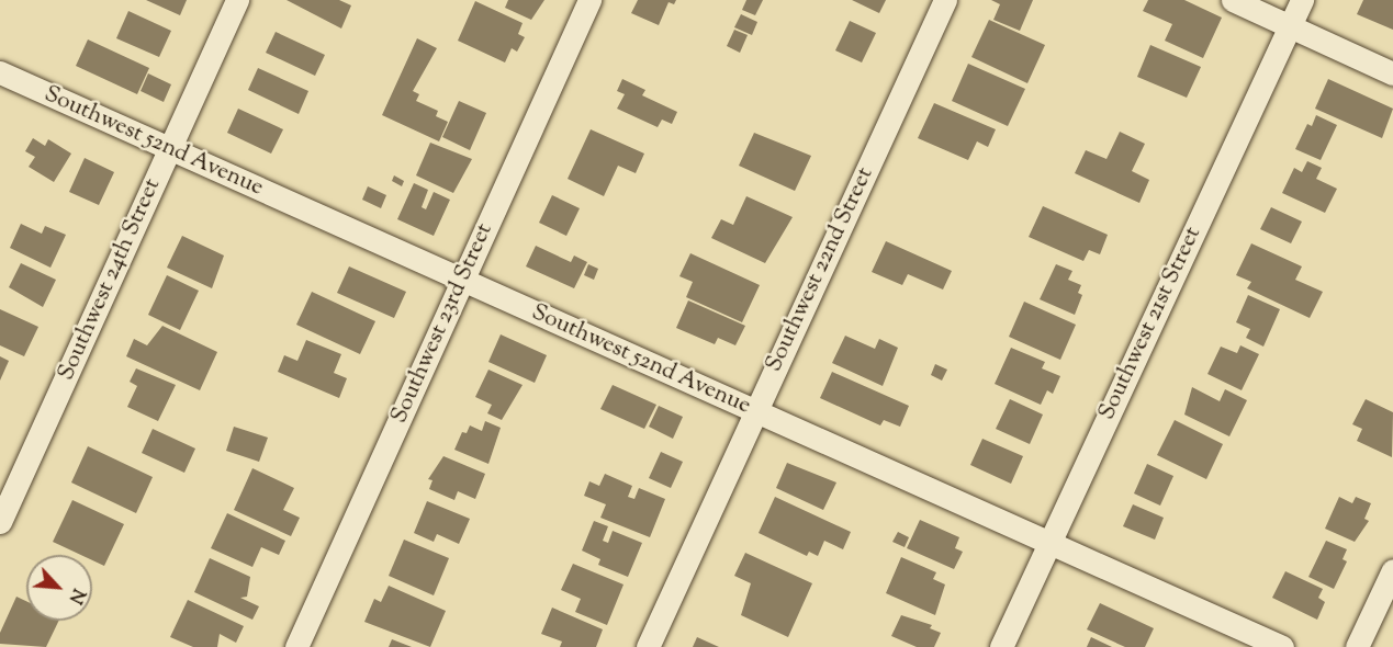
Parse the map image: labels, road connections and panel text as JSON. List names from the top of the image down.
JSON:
{
  "streets": {
    "street": [
      "Southwest 52nd Avenue",
      "Southwest 22nd Street",
      "Southwest 24th Street",
      "Southwest 23rd Street",
      "Southwest 21st Street"
    ]
  },
  "crossings": [
    ["Southwest 52nd Avenue", "Southwest 22nd Street"],
    ["Southwest 52nd Avenue", "Southwest 24th Street"],
    ["Southwest 52nd Avenue", "Southwest 23rd Street"],
    ["Southwest 52nd Avenue", "Southwest 21st Street"]
  ],
  "north": "bottom right"
}
